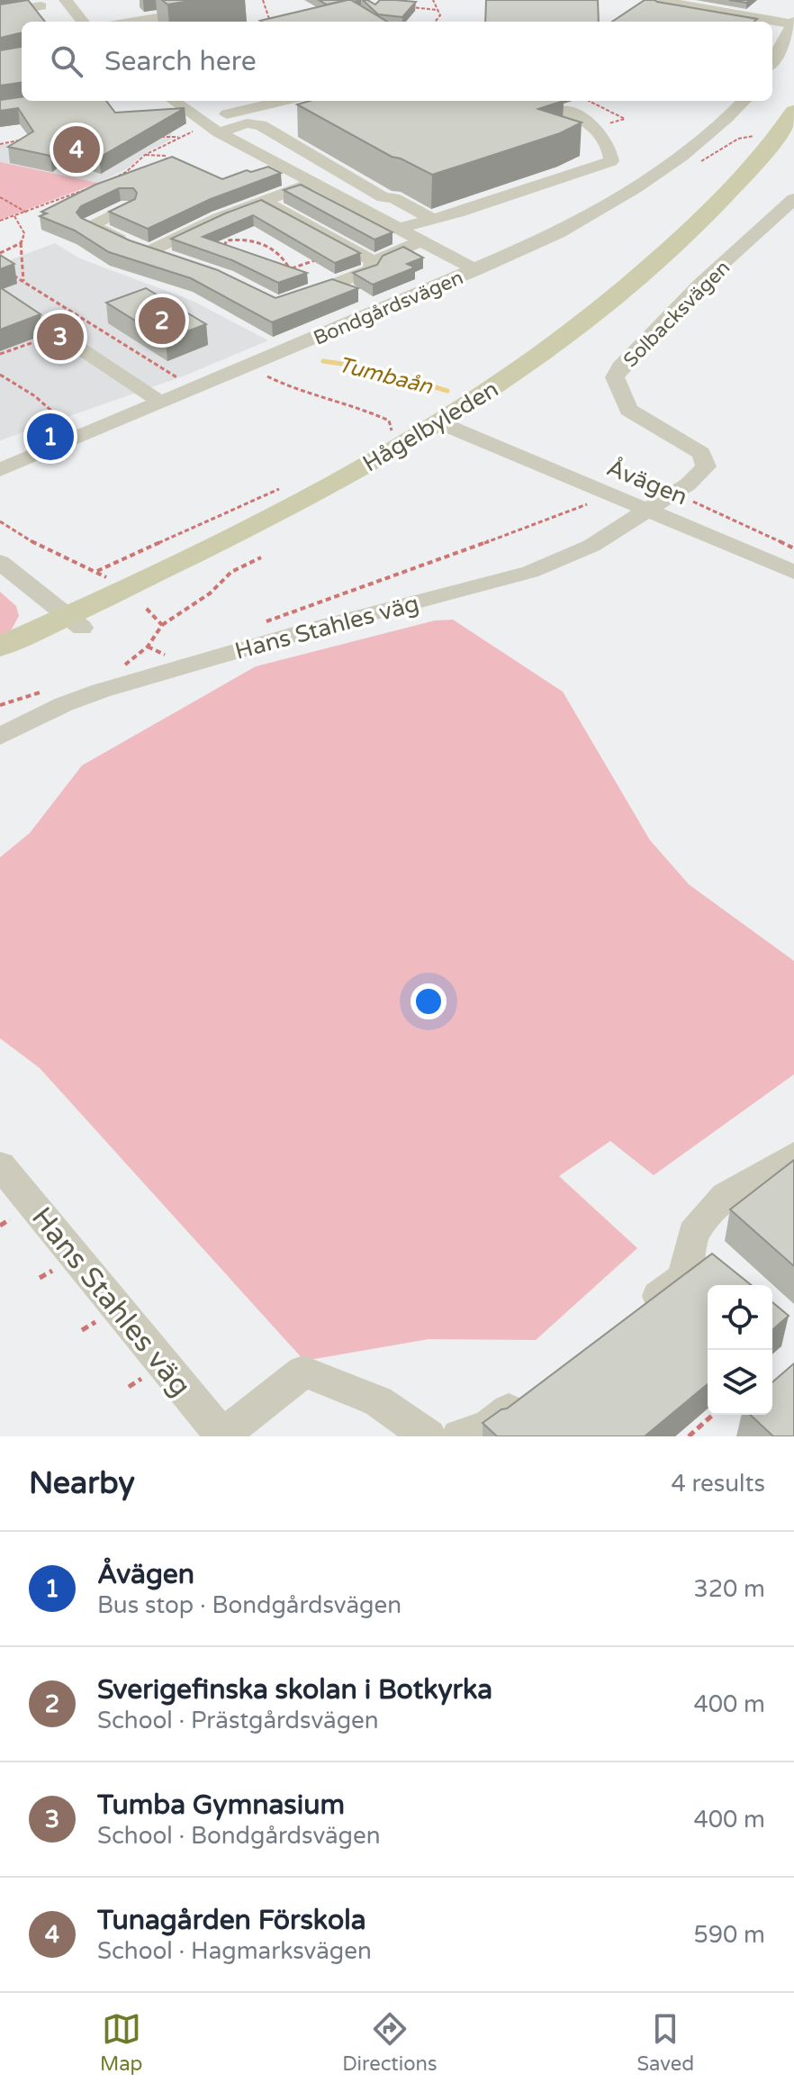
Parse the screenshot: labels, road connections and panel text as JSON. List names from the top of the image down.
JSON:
{
  "streets": {
    "main road": ["Hågelbyleden"],
    "street": [
      "Bondgårdsvägen",
      "Solbacksvägen",
      "Åvägen",
      "Hans Stahles väg"
    ]
  },
  "crossings": [
    ["Solbacksvägen", "Åvägen"],
    ["Solbacksvägen", "Hans Stahles väg"],
    ["Hågelbyleden", "Åvägen"],
    ["Åvägen", "Hans Stahles väg"]
  ],
  "water": ["Tumbaån"],
  "page": {
    "search": "Search here",
    "pins": [
      "4",
      "2",
      "3",
      "1"
    ],
    "heading": ["Nearby", "4 results"],
    "list": [
      {
        "mark": "1",
        "name": "Åvägen",
        "note": "Bus stop · Bondgårdsvägen",
        "value": "320 m"
      },
      {
        "mark": "2",
        "name": "Sverigefinska skolan i Botkyrka",
        "note": "School · Prästgårdsvägen",
        "value": "400 m"
      },
      {
        "mark": "3",
        "name": "Tumba Gymnasium",
        "note": "School · Bondgårdsvägen",
        "value": "400 m"
      },
      {
        "mark": "4",
        "name": "Tunagården Förskola",
        "note": "School · Hagmarksvägen",
        "value": "590 m"
      }
    ],
    "nav": ["Map", "Directions", "Saved"]
  }
}
